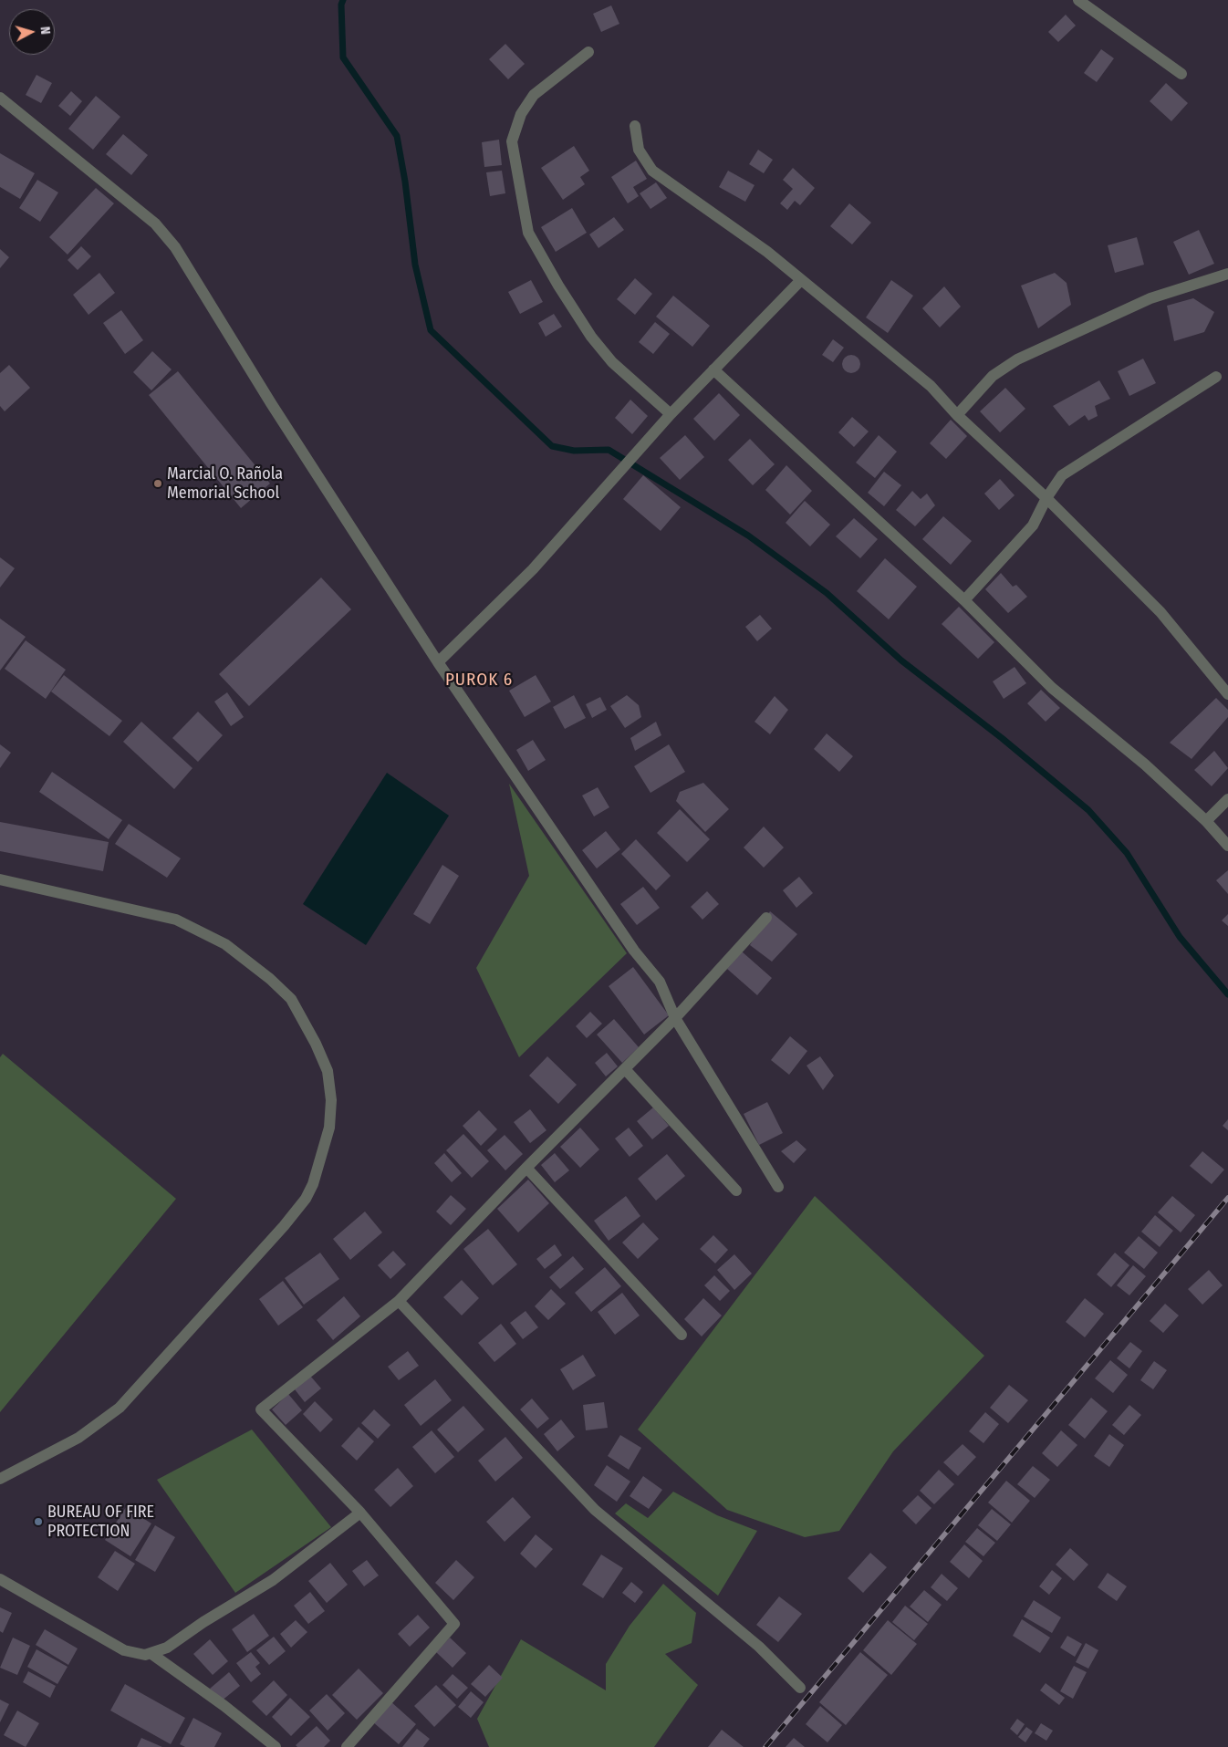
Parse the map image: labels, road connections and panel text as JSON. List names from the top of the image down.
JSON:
{
  "districts": ["PUROK 6"],
  "places": ["Marcial O. Rañola Memorial School", "BUREAU OF FIRE PROTECTION"],
  "north": "right"
}
